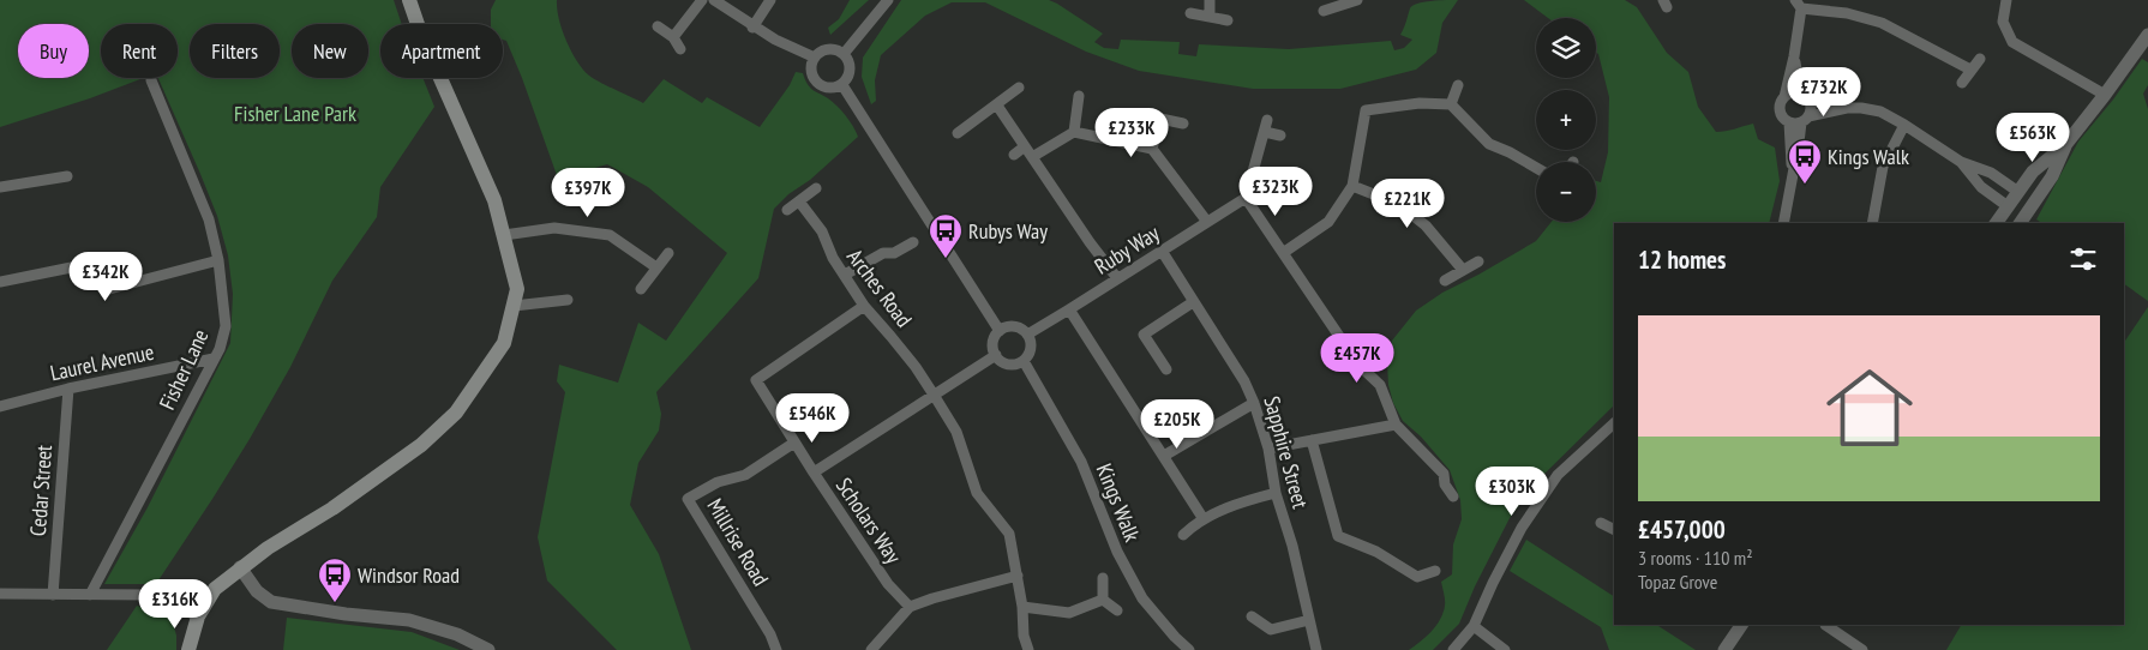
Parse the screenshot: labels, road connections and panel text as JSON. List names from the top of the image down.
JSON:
{
  "streets": {
    "street": [
      "Ruby Way",
      "Arches Road",
      "Laurel Avenue",
      "Fisher Lane",
      "Sapphire Street",
      "Cedar Street",
      "Kings Walk",
      "Scholars Way",
      "Millrise Road"
    ]
  },
  "crossings": [
    ["Ruby Way", "Sapphire Street"],
    ["Ruby Way", "Kings Walk"],
    ["Arches Road", "Scholars Way"],
    ["Laurel Avenue", "Fisher Lane"],
    ["Laurel Avenue", "Cedar Street"],
    ["Scholars Way", "Millrise Road"]
  ],
  "parks": ["Fisher Lane Park"],
  "places": {
    "bus stop": ["Kings Walk", "Rubys Way", "Windsor Road"]
  },
  "page": {
    "map_buttons": ["+", "−"],
    "chip": [
      "Buy",
      "Rent",
      "Filters",
      "New",
      "Apartment"
    ],
    "price": [
      "£732K",
      "£233K",
      "£563K",
      "£323K",
      "£397K",
      "£221K",
      "£342K",
      "£457K",
      "£546K",
      "£205K",
      "£303K",
      "£316K"
    ],
    "heading": "12 homes",
    "list": [
      {
        "name": "£457,000",
        "note": "3 rooms · 110 m² · Topaz Grove"
      }
    ]
  }
}
